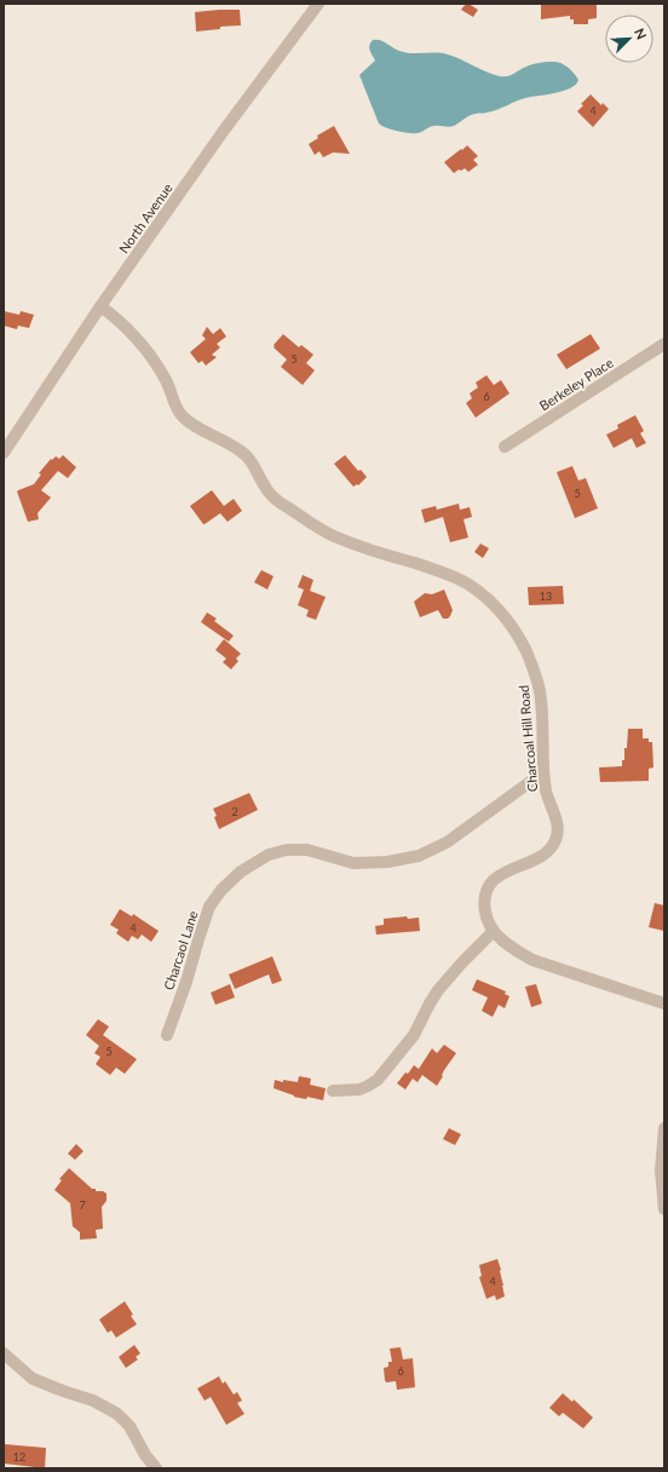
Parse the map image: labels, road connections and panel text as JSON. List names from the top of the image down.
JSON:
{
  "streets": {
    "street": [
      "North Avenue",
      "Berkeley Place",
      "Charcoal Hill Road",
      "Charcaol Lane"
    ]
  },
  "crossings": [
    ["North Avenue", "Charcoal Hill Road"],
    ["Charcoal Hill Road", "Charcaol Lane"]
  ],
  "house_numbers": [
    "4",
    "5",
    "6",
    "5",
    "13",
    "2",
    "4",
    "5",
    "7",
    "4",
    "6",
    "12"
  ],
  "north": "top right"
}
